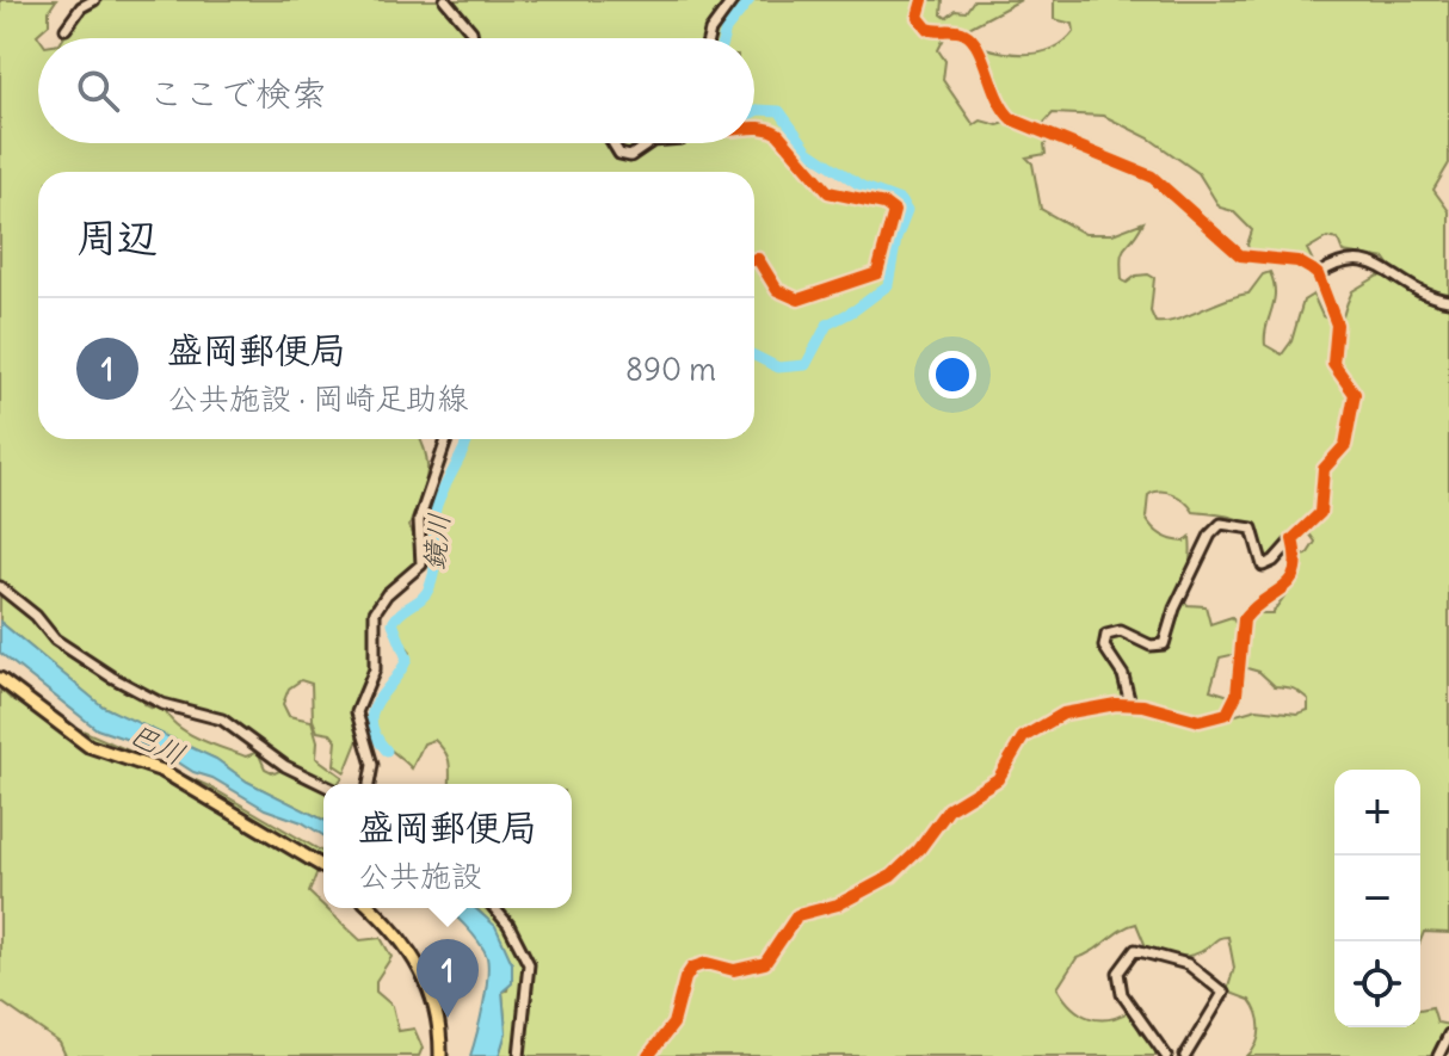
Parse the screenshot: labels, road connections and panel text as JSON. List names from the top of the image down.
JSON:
{
  "water": ["鏡川", "巴川"],
  "page": {
    "search": "ここで検索",
    "heading": "周辺",
    "list": [
      {
        "mark": "1",
        "name": "盛岡郵便局",
        "note": "公共施設 · 岡崎足助線",
        "value": "890 m"
      }
    ],
    "map_buttons": ["+", "−"],
    "popup": ["盛岡郵便局", "公共施設"],
    "pins": "1"
  }
}
